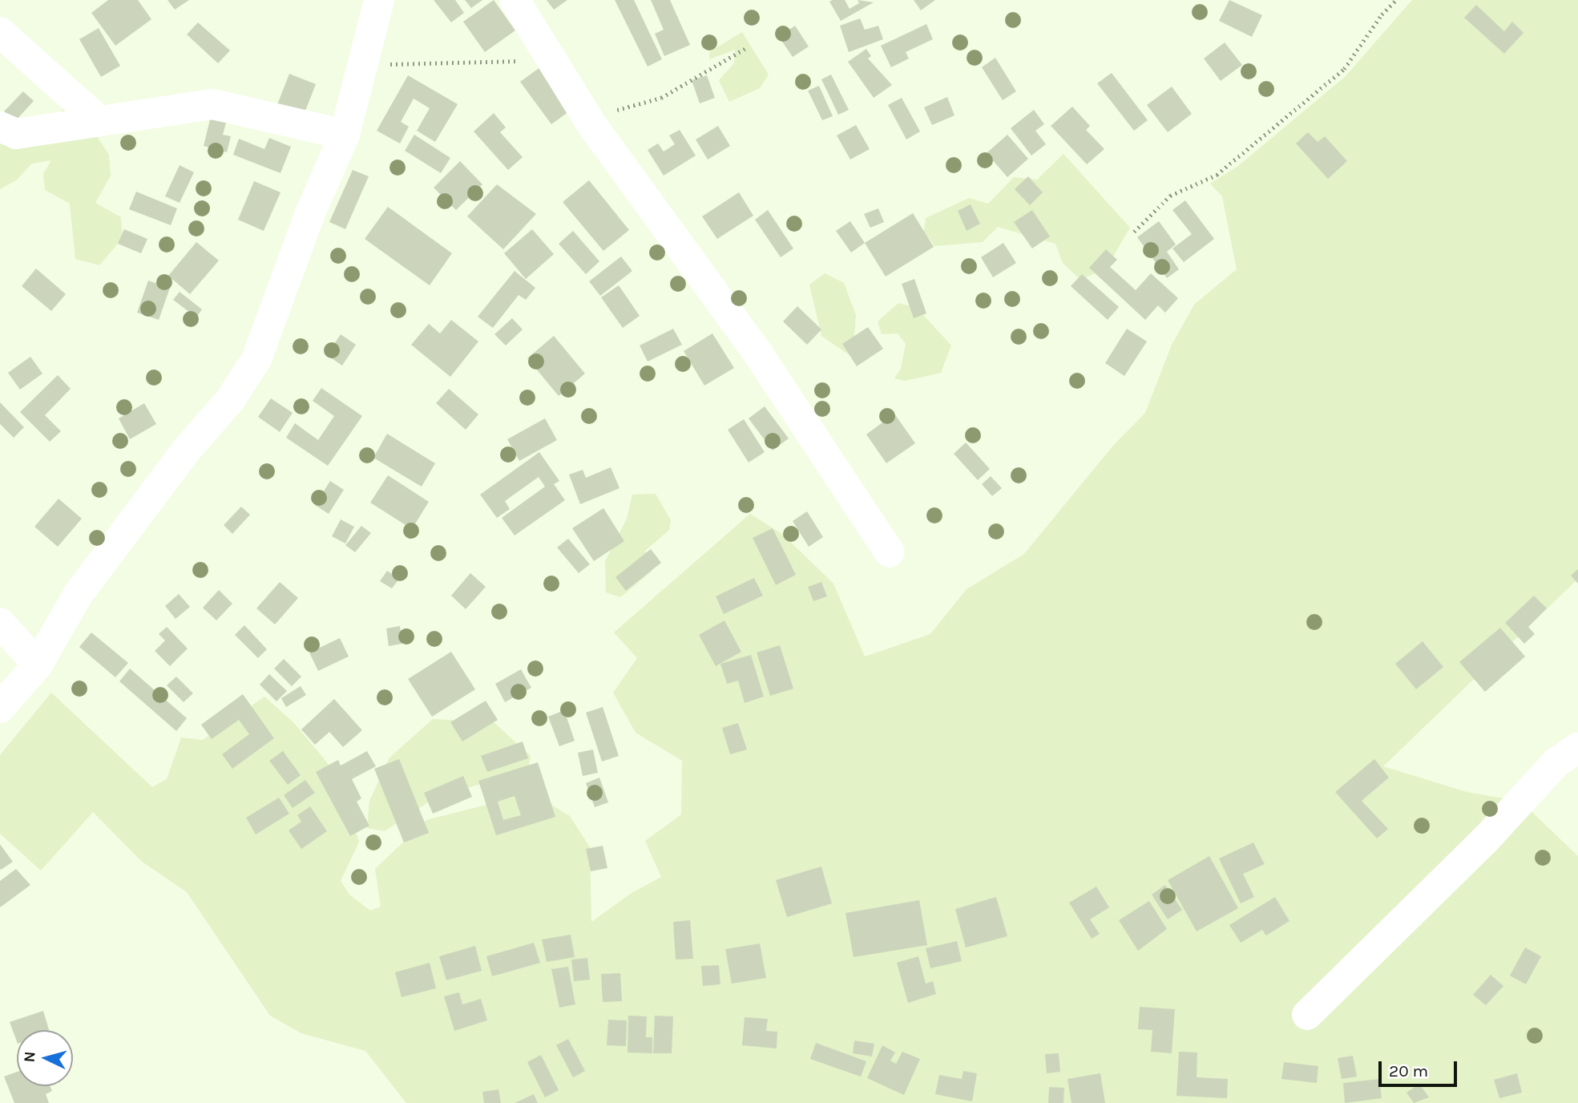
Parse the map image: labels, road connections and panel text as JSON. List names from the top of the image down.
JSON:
{
  "scale_bar": "20 m",
  "north": "left"
}
